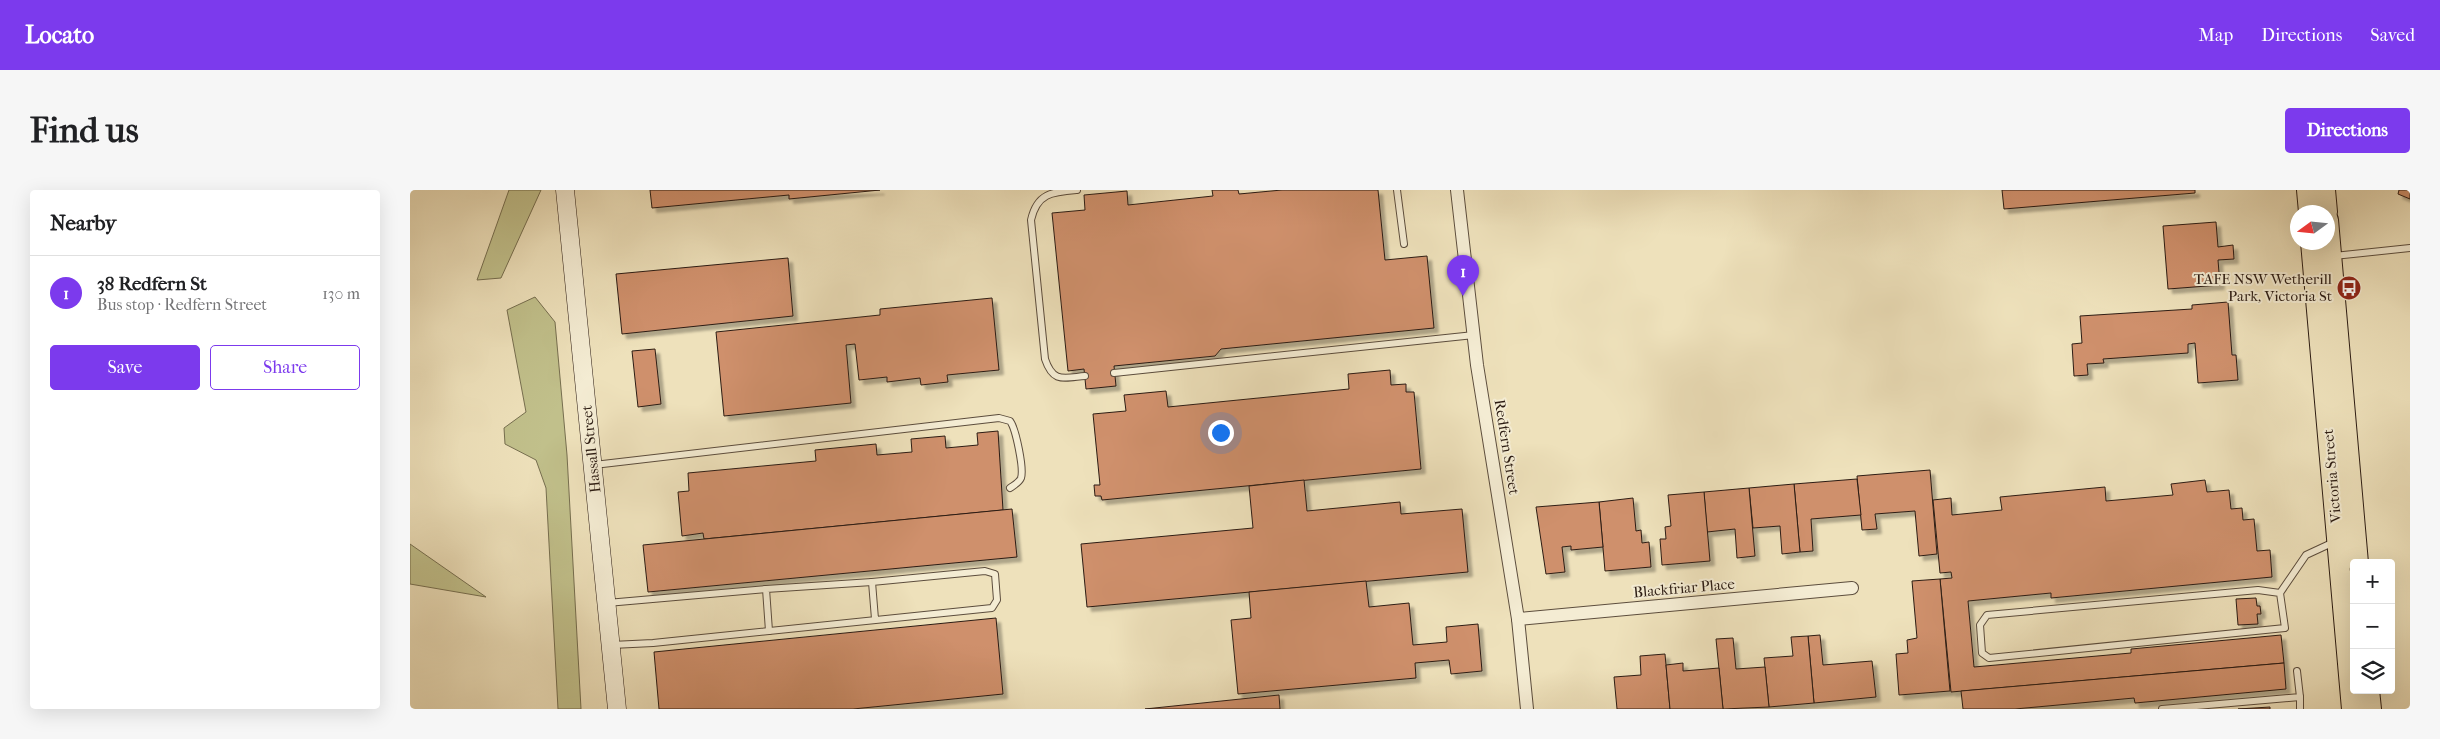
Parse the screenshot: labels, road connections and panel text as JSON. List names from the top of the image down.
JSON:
{
  "streets": {
    "main road": ["Hassall Street", "Victoria Street"],
    "street": ["Redfern Street", "Blackfriar Place"]
  },
  "crossings": [
    ["Redfern Street", "Blackfriar Place"]
  ],
  "places": {
    "bus stop": ["TAFE NSW Wetherill Park, Victoria St"]
  },
  "north": "left",
  "page": {
    "header": "Locato",
    "nav": ["Map", "Directions", "Saved"],
    "buttons": [
      "Directions",
      ["Save", "Share"]
    ],
    "title": "Find us",
    "heading": "Nearby",
    "list": [
      {
        "mark": "1",
        "name": "38 Redfern St",
        "note": "Bus stop · Redfern Street",
        "value": "130 m"
      }
    ],
    "pins": "1",
    "map_buttons": ["+", "−"]
  }
}
